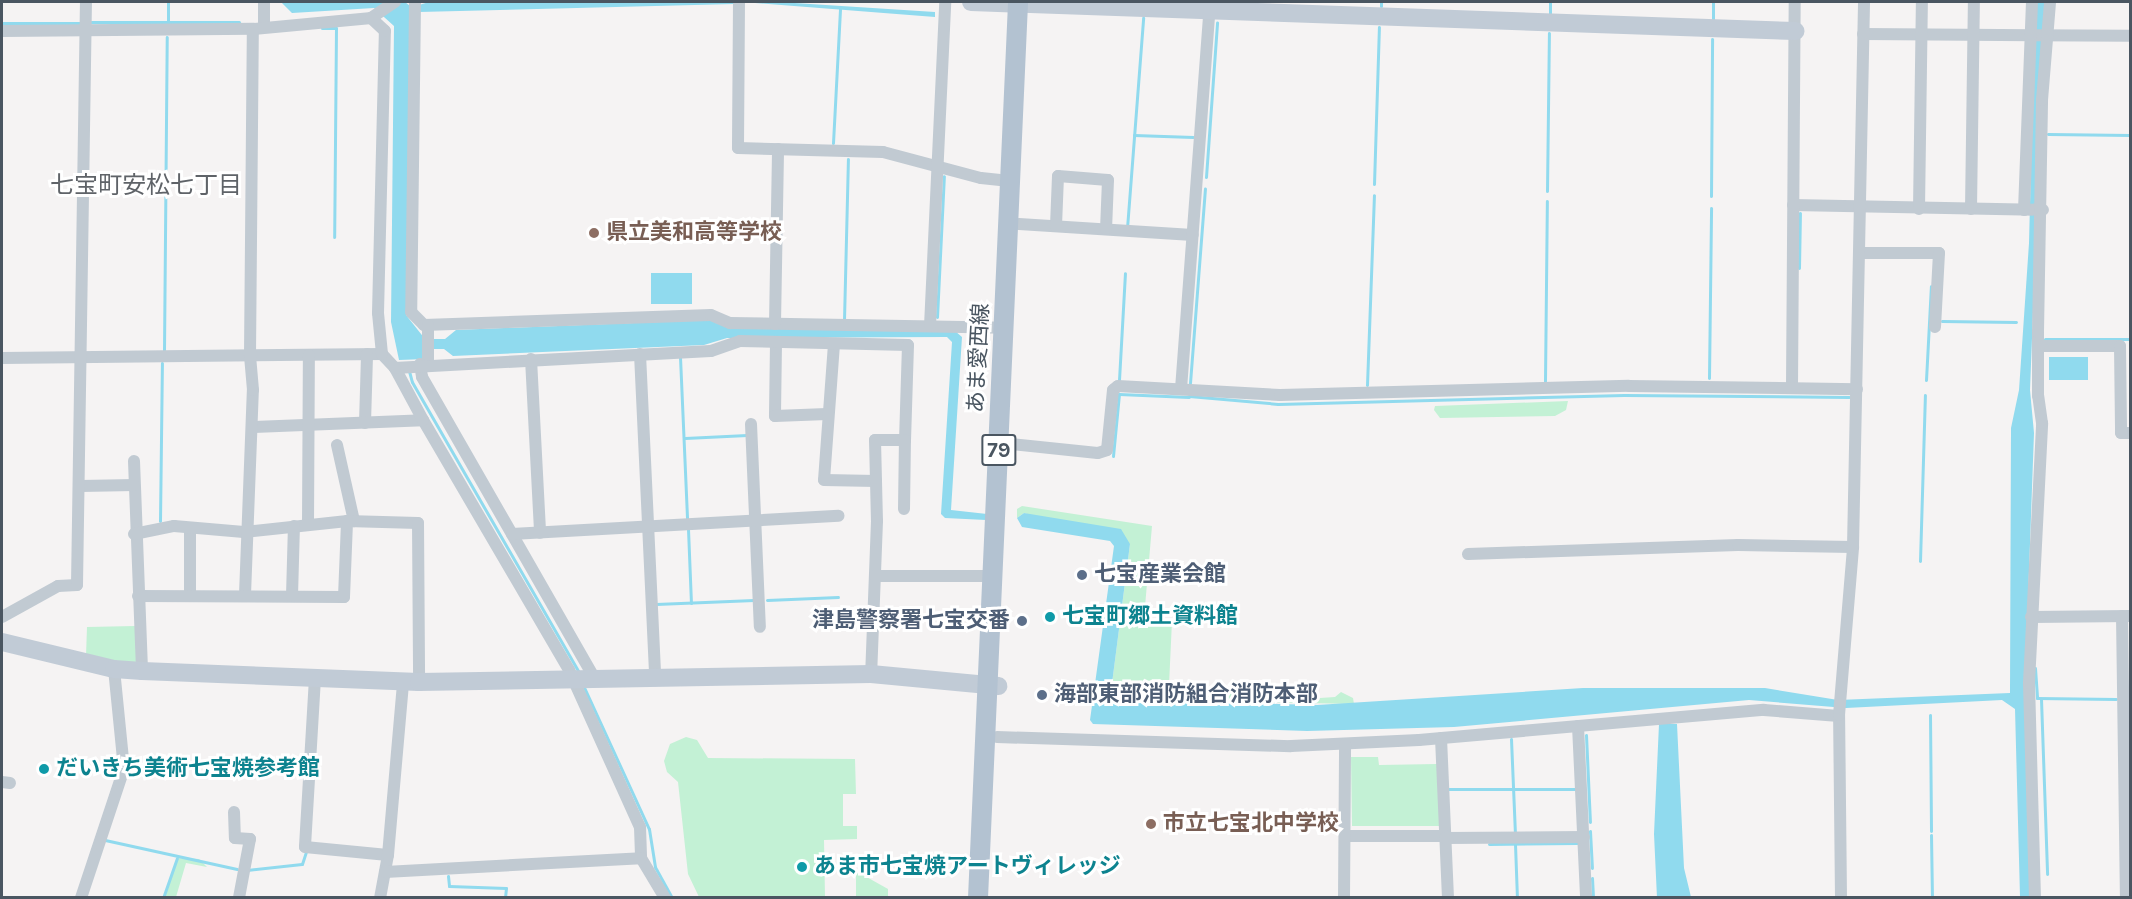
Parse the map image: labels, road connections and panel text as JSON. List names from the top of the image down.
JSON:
{
  "streets": {
    "main road": ["あま愛西線", "79"]
  },
  "districts": ["七宝町安松七丁目"],
  "places": [
    "県立美和高等学校",
    "七宝産業会館",
    "七宝町郷土資料館",
    "津島警察署七宝交番",
    "海部東部消防組合消防本部",
    "だいきち美術七宝焼参考館",
    "市立七宝北中学校",
    "あま市七宝焼アートヴィレッジ"
  ]
}
